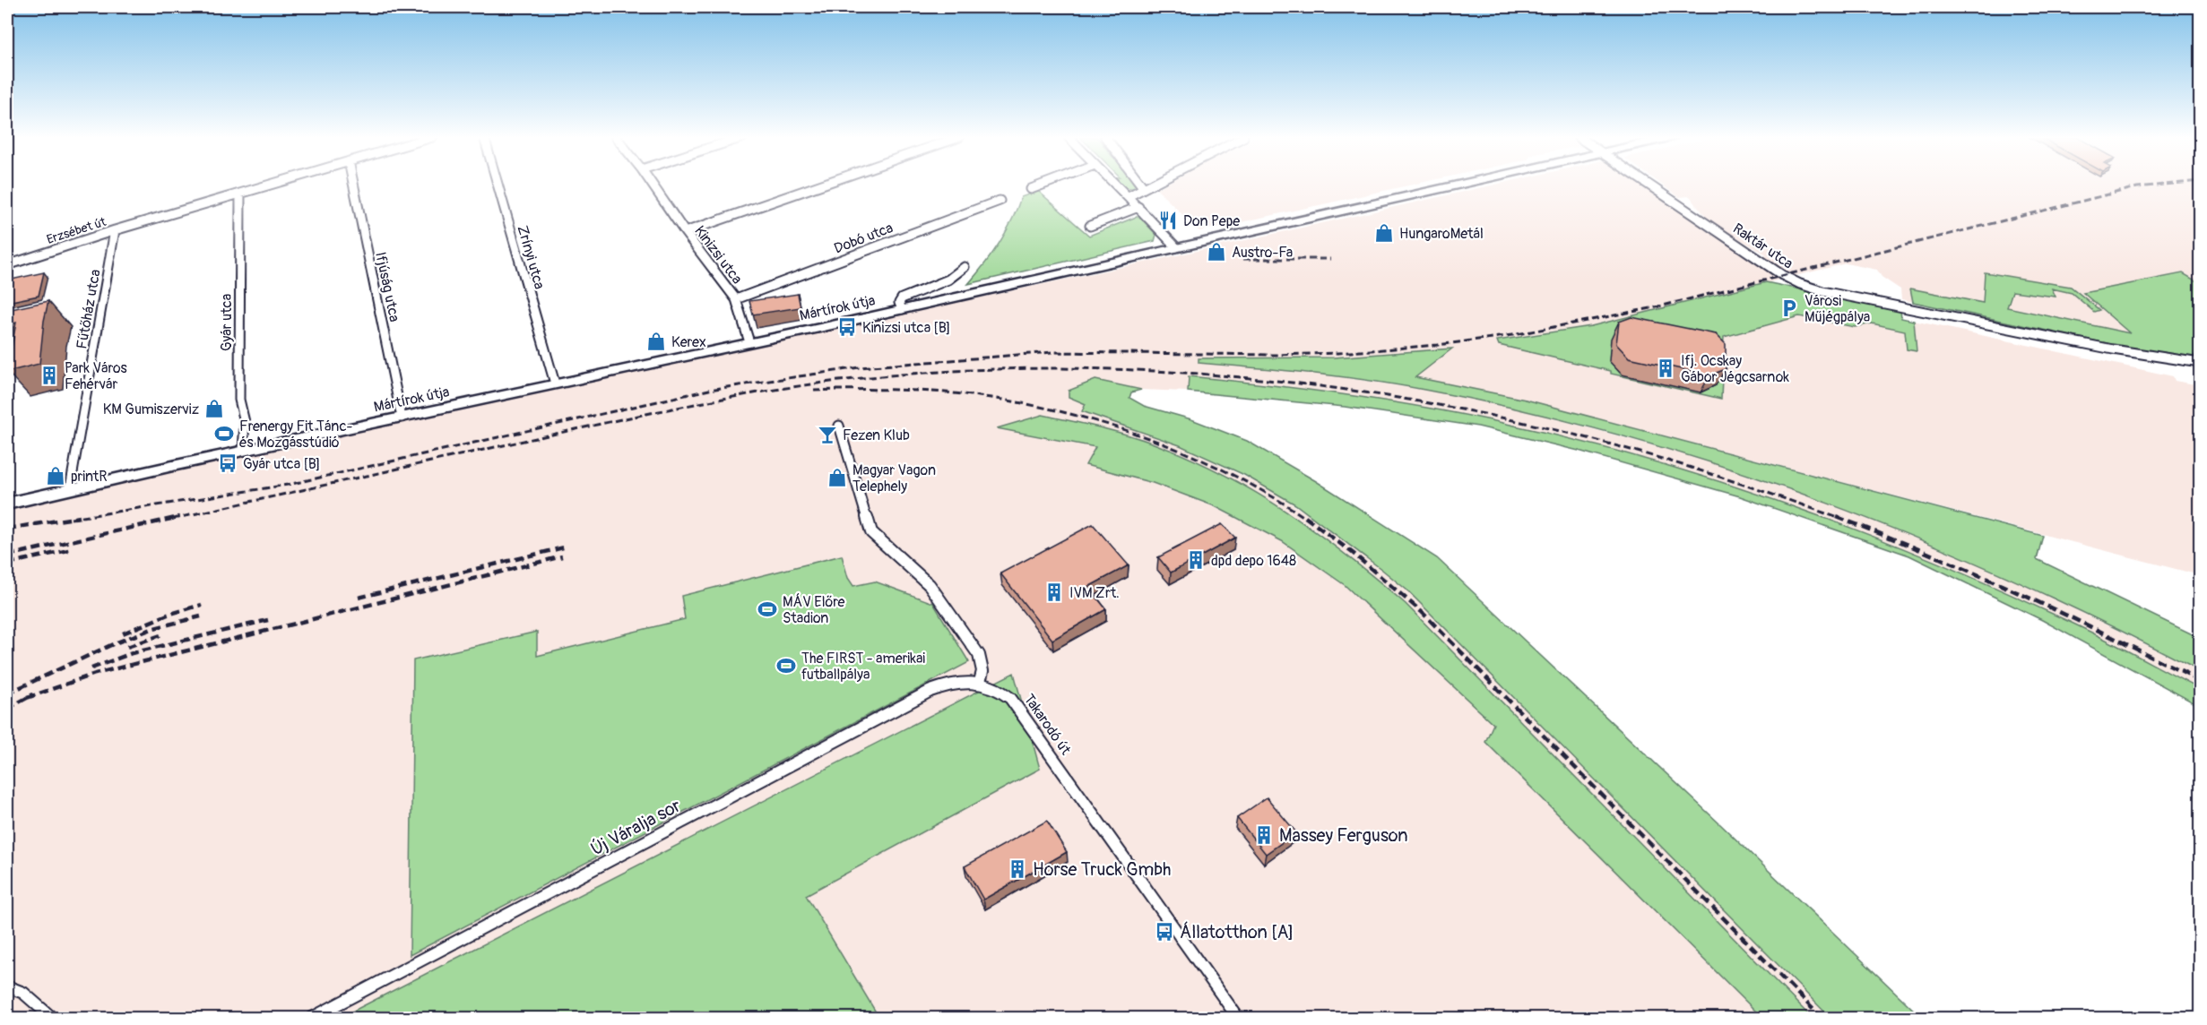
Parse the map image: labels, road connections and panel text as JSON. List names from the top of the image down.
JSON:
{
  "streets": {
    "street": [
      "Erzsébet út",
      "Dobó utca",
      "Raktár utca",
      "Kinizsi utca",
      "Zrínyi utca",
      "Ifjúság utca",
      "Mártírok útja",
      "Fűtőház utca",
      "Gyár utca",
      "Takarodó út",
      "Új Váralja sor"
    ]
  },
  "crossings": [
    ["Erzsébet út", "Fűtőház utca"],
    ["Erzsébet út", "Gyár utca"],
    ["Dobó utca", "Kinizsi utca"],
    ["Kinizsi utca", "Mártírok útja"],
    ["Zrínyi utca", "Mártírok útja"],
    ["Ifjúság utca", "Mártírok útja"],
    ["Mártírok útja", "Fűtőház utca"],
    ["Mártírok útja", "Gyár utca"],
    ["Takarodó út", "Új Váralja sor"]
  ],
  "places": {
    "restaurant": ["Don Pepe"],
    "shop": [
      "HungaroMetál",
      "Austro-Fa",
      "Kerex",
      "KM Gumiszerviz",
      "printR",
      "Magyar Vagon Telephely"
    ],
    "parking": ["Városi Műjégpálya"],
    "bus stop": ["Kinizsi utca [B]", "Gyár utca [B]", "Állatotthon [A]"],
    "building": [
      "Ifj. Ocskay Gábor Jégcsarnok",
      "Park Város Fehérvár",
      "dpd depo 1648",
      "IVM Zrt.",
      "Massey Ferguson",
      "Horse Truck Gmbh"
    ],
    "sports": ["Frenergy Fit Tánc- és Mozgásstúdió", "MÁV Előre Stadion", "The FIRST - amerikai futballpálya"],
    "bar": ["Fezen Klub"]
  }
}
